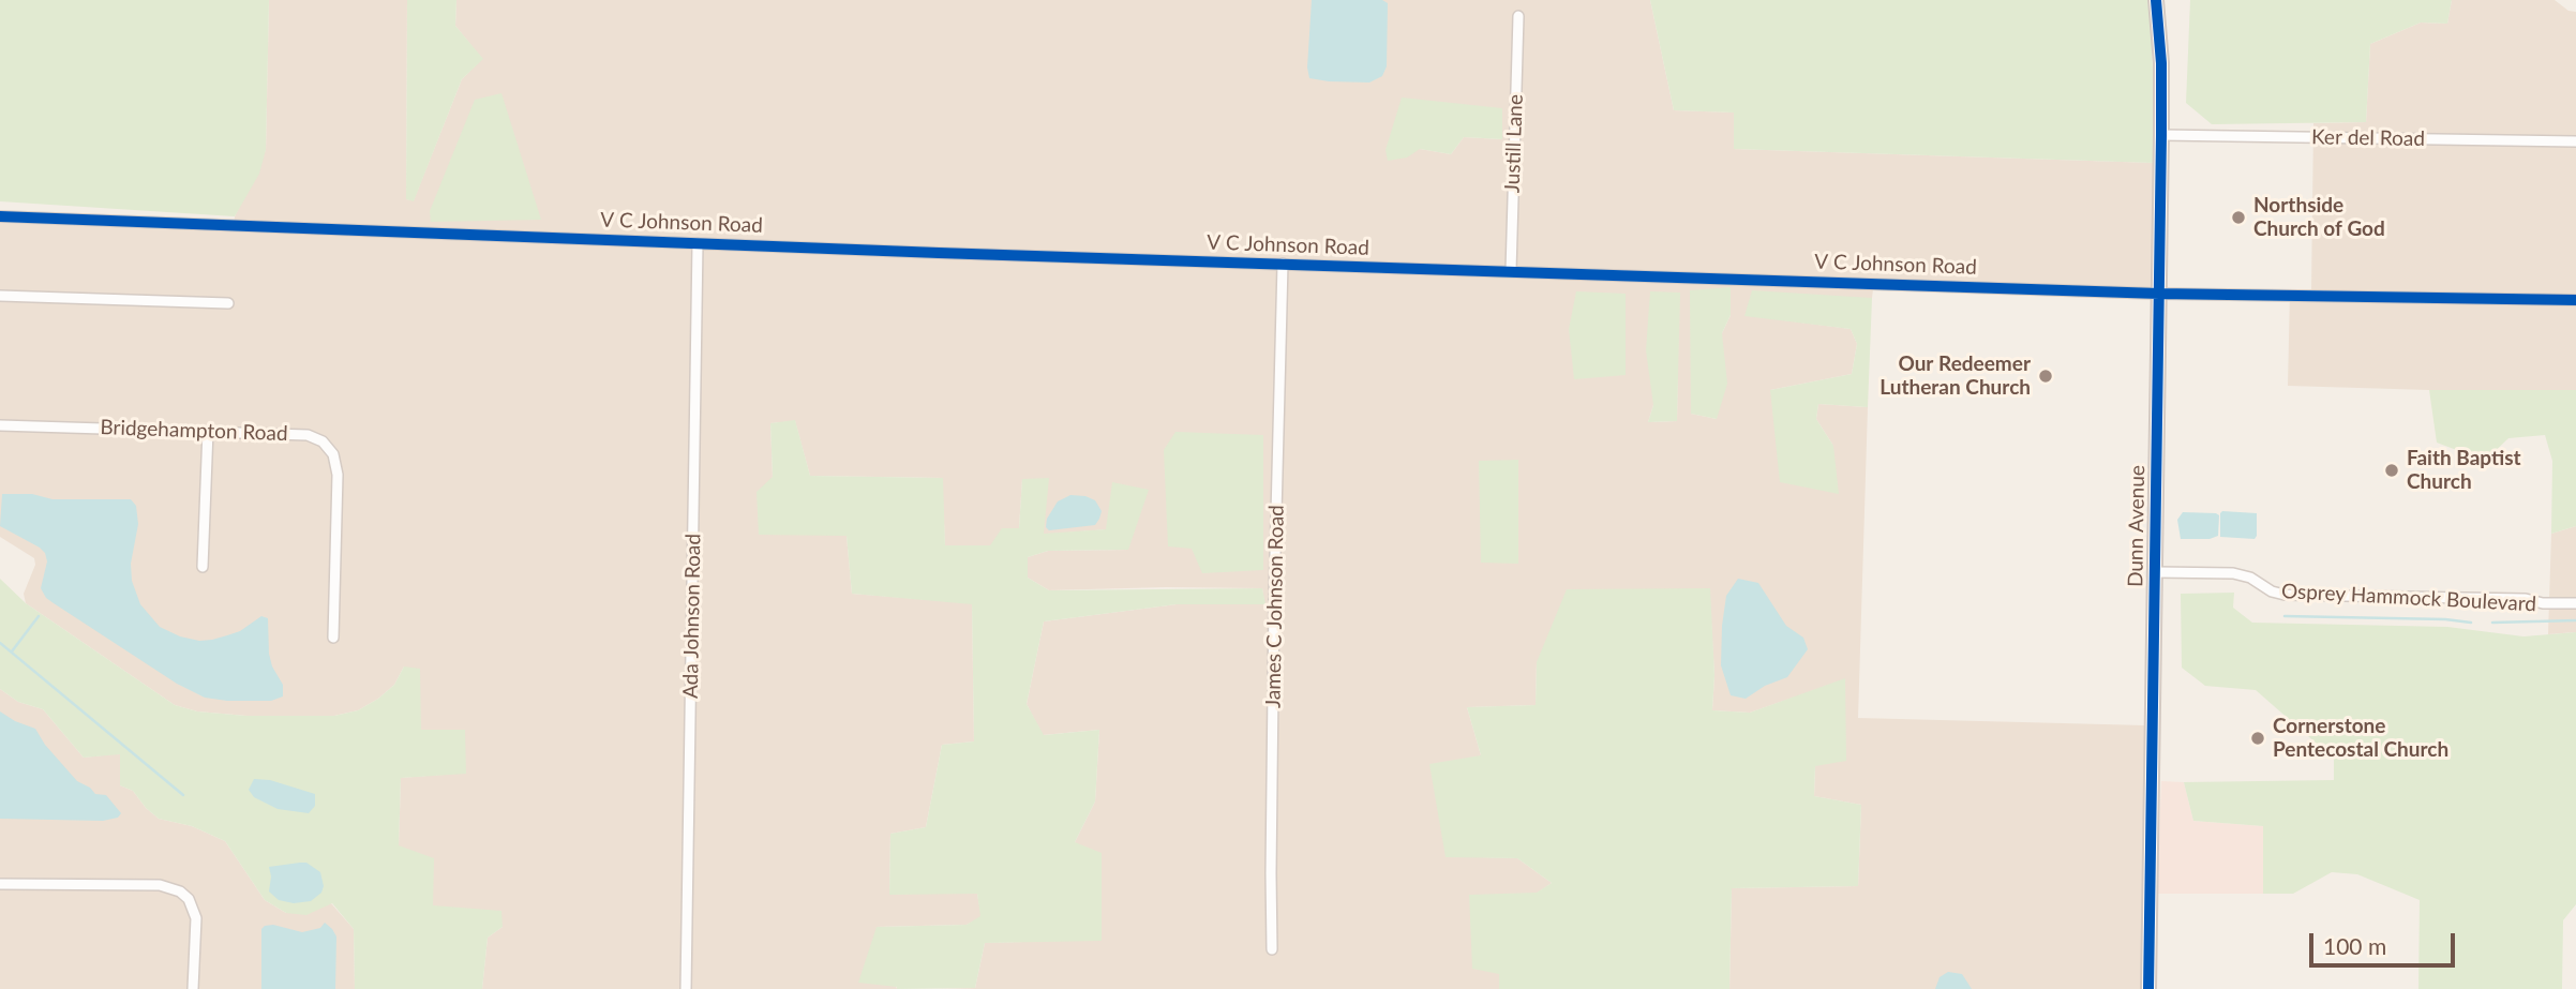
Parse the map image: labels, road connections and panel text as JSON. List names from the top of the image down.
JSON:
{
  "streets": {
    "main road": ["Dunn Avenue"],
    "street": [
      "Ker del Road",
      "Justill Lane",
      "V C Johnson Road",
      "Bridgehampton Road",
      "Osprey Hammock Boulevard",
      "James C Johnson Road",
      "Ada Johnson Road"
    ]
  },
  "crossings": [
    ["Ker del Road", "Dunn Avenue"],
    ["Justill Lane", "V C Johnson Road"],
    ["V C Johnson Road", "Dunn Avenue"],
    ["V C Johnson Road", "James C Johnson Road"],
    ["V C Johnson Road", "Ada Johnson Road"],
    ["Dunn Avenue", "Osprey Hammock Boulevard"]
  ],
  "places": [
    "Northside Church of God",
    "Our Redeemer Lutheran Church",
    "Faith Baptist Church",
    "Cornerstone Pentecostal Church"
  ],
  "scale_bar": "100 m"
}
